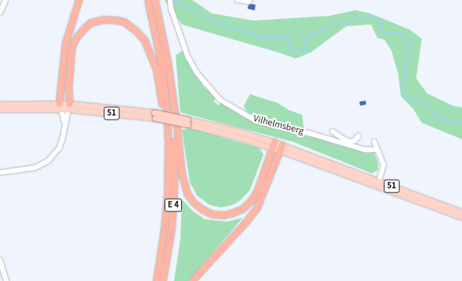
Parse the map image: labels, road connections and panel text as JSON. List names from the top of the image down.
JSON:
{
  "streets": {
    "highway": ["E 4"],
    "main road": ["51"],
    "street": ["Vilhelmsberg"]
  }
}
